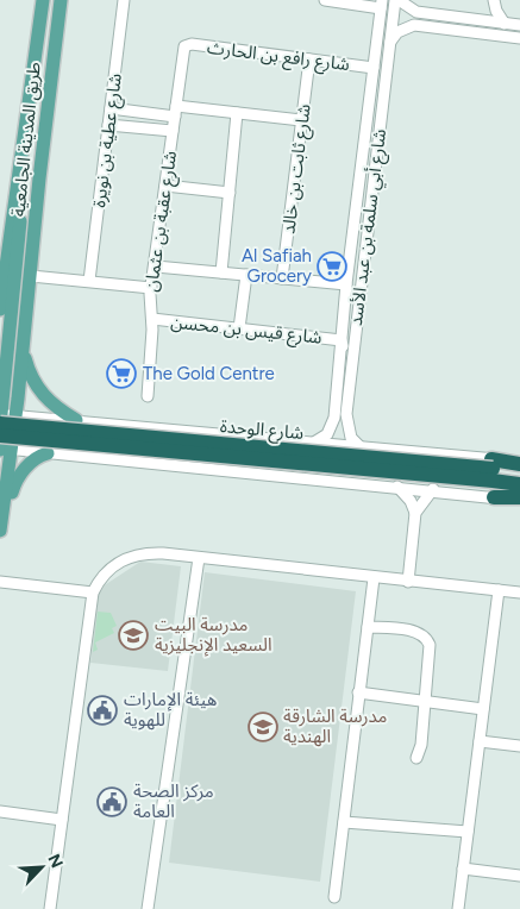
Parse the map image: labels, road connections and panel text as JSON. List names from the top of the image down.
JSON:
{
  "streets": {
    "highway": ["شارع الوحدة"],
    "main road": ["طريق المدينة الجامعية"],
    "street": [
      "شارع رافع بن الحارث",
      "شارع عطية بن نويرة",
      "شارع ثابت بن خالد",
      "شارع عقبة بن عثمان",
      "شارع أبي سلمة بن عبد الأسد",
      "شارع قيس بن محسن"
    ]
  },
  "crossings": [
    ["شارع رافع بن الحارث", "شارع ثابت بن خالد"],
    ["شارع رافع بن الحارث", "شارع عقبة بن عثمان"],
    ["شارع رافع بن الحارث", "شارع أبي سلمة بن عبد الأسد"],
    ["شارع عقبة بن عثمان", "شارع قيس بن محسن"],
    ["شارع أبي سلمة بن عبد الأسد", "شارع قيس بن محسن"]
  ],
  "places": {
    "supermarket": ["Al Safiah Grocery", "The Gold Centre"],
    "school or university": ["مدرسة البيت السعيد الإنجليزية", "مدرسة الشارقة الهندية"],
    "public building": ["هيئة الإمارات للهوية", "مركز الصحة العامة"]
  },
  "north": "top right"
}
